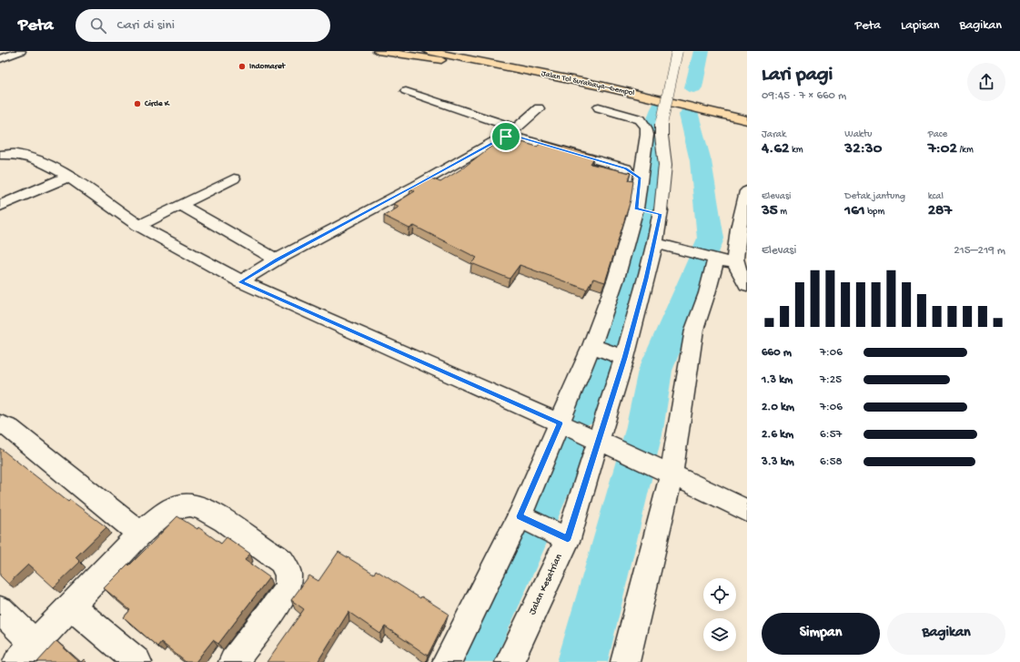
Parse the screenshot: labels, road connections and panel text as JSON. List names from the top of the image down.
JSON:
{
  "streets": {
    "highway": ["Jalan Tol Surabaya–Gempol"],
    "street": ["Jalan Kesatrian"]
  },
  "places": ["Indomaret", "Circle K"],
  "page": {
    "header": "Peta",
    "search": "Cari di sini",
    "nav": ["Peta", "Lapisan", "Bagikan"],
    "heading": ["Lari pagi", "09:45 · 7 × 660 m"],
    "stats": [
      ["Jarak", "4.62 km"],
      ["Waktu", "32:30"],
      ["Pace", "7:02 /km"],
      ["Elevasi", "35 m"],
      ["Detak jantung", "161 bpm"],
      ["kcal", "287"]
    ],
    "chart": ["Elevasi", "215–219 m"],
    "list": [
      {
        "name": "660 m",
        "note": "7:06"
      },
      {
        "name": "1.3 km",
        "note": "7:25"
      },
      {
        "name": "2.0 km",
        "note": "7:06"
      },
      {
        "name": "2.6 km",
        "note": "6:57"
      },
      {
        "name": "3.3 km",
        "note": "6:58"
      }
    ],
    "buttons": ["Simpan", "Bagikan"]
  }
}
